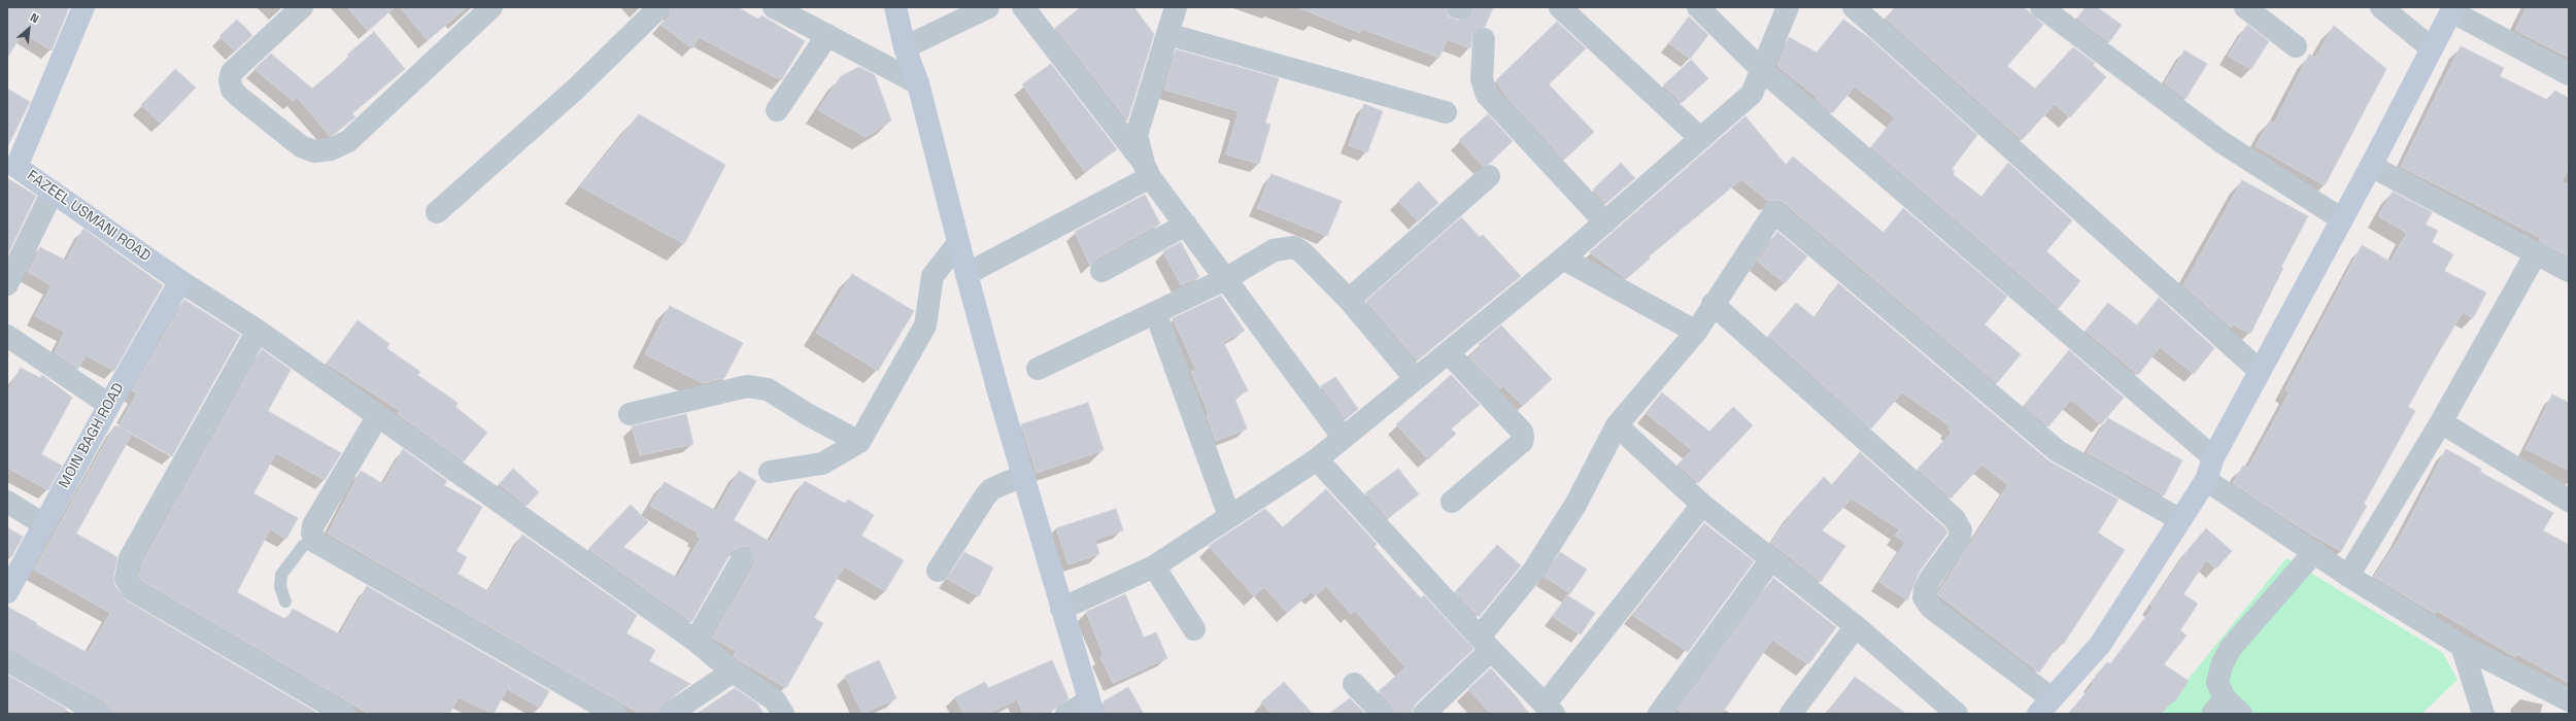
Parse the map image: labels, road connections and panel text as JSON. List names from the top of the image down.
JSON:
{
  "streets": {
    "street": ["FAZEEL USMANI ROAD", "MOIN BAGH ROAD"]
  },
  "crossings": [
    ["FAZEEL USMANI ROAD", "MOIN BAGH ROAD"]
  ],
  "north": "top right"
}
